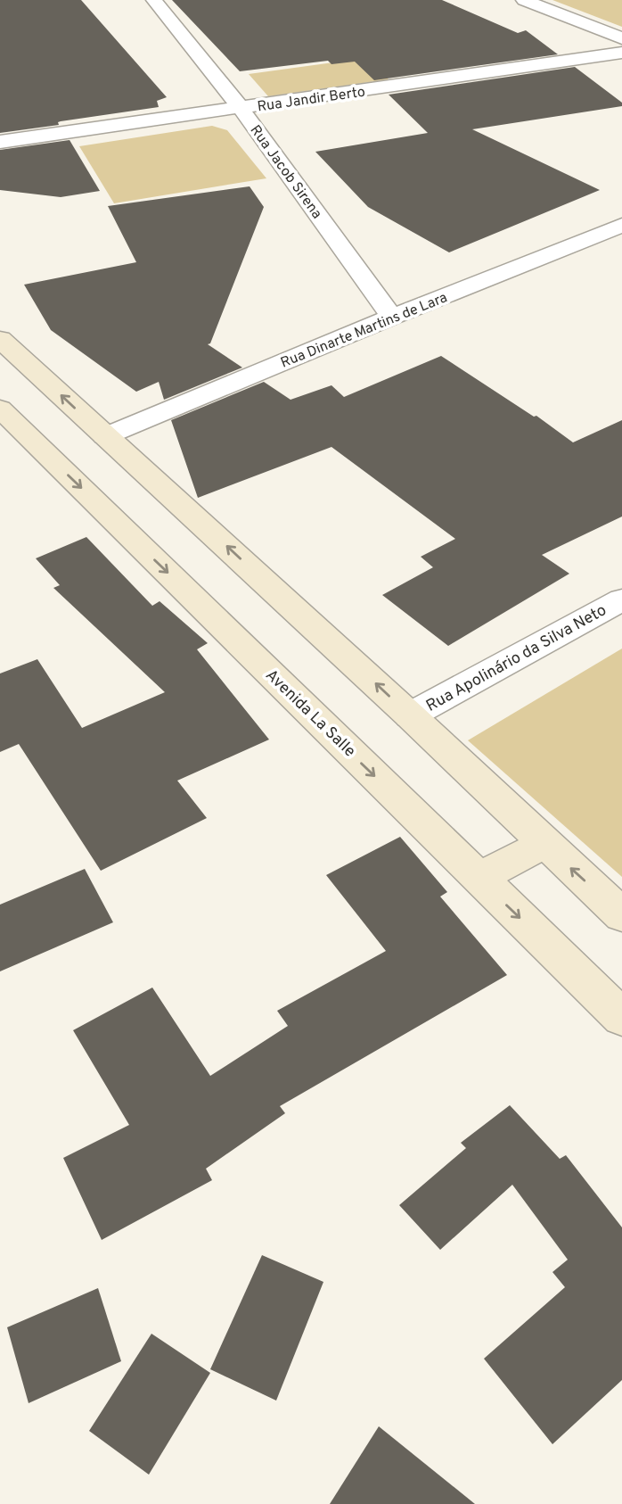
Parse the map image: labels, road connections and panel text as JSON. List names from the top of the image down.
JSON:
{
  "streets": {
    "main road": ["Avenida La Salle"],
    "street": [
      "Rua Jandir Berto",
      "Rua Jacob Sirena",
      "Rua Dinarte Martins de Lara",
      "Rua Apolinário da Silva Neto"
    ]
  },
  "crossings": [
    ["Rua Jandir Berto", "Rua Jacob Sirena"],
    ["Rua Jacob Sirena", "Rua Dinarte Martins de Lara"]
  ]
}
